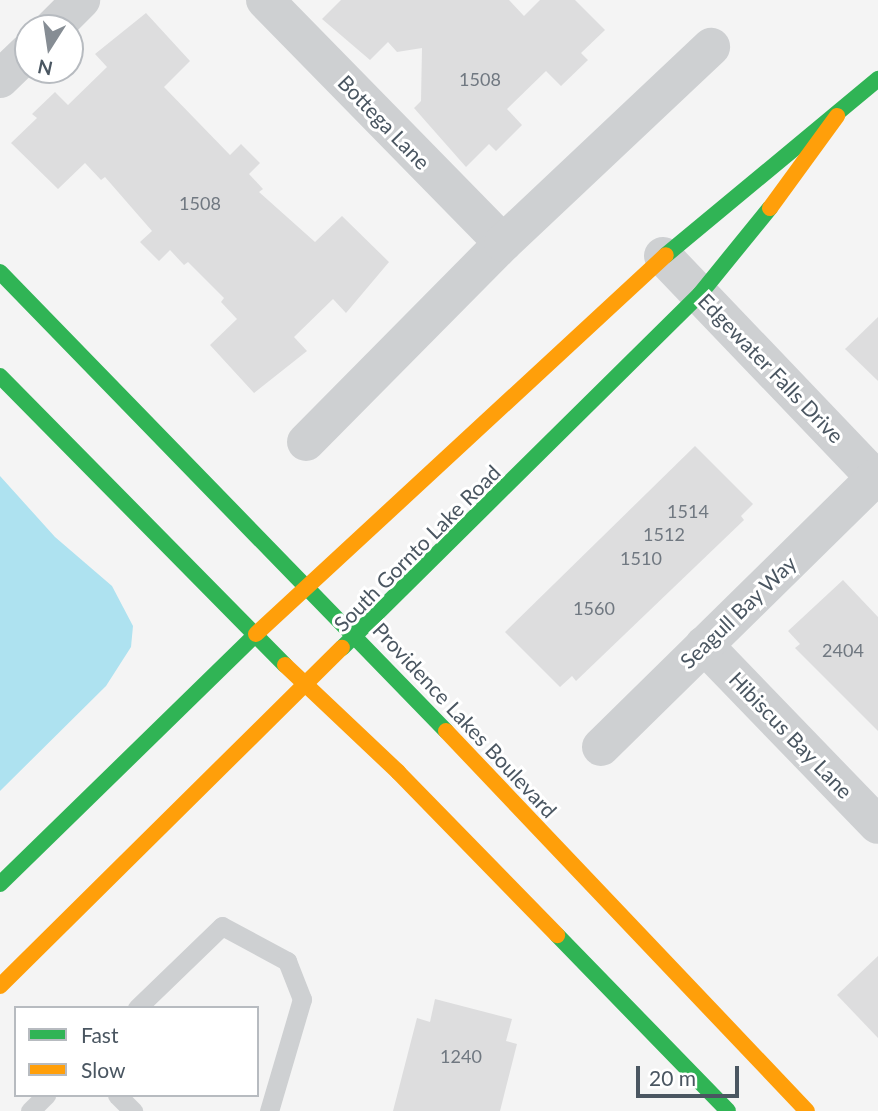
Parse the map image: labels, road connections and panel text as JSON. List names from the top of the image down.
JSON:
{
  "streets": {
    "street": [
      "Bottega Lane",
      "Edgewater Falls Drive",
      "South Gornto Lake Road",
      "Seagull Bay Way",
      "Providence Lakes Boulevard",
      "Hibiscus Bay Lane"
    ]
  },
  "crossings": [
    ["Edgewater Falls Drive", "South Gornto Lake Road"],
    ["Edgewater Falls Drive", "Seagull Bay Way"],
    ["South Gornto Lake Road", "Providence Lakes Boulevard"],
    ["Seagull Bay Way", "Hibiscus Bay Lane"]
  ],
  "house_numbers": [
    "1508",
    "1508",
    "1514",
    "1512",
    "1510",
    "1560",
    "2404",
    "1240"
  ],
  "legend": ["Fast", "Slow"],
  "scale_bar": "20 m",
  "north": "bottom"
}
